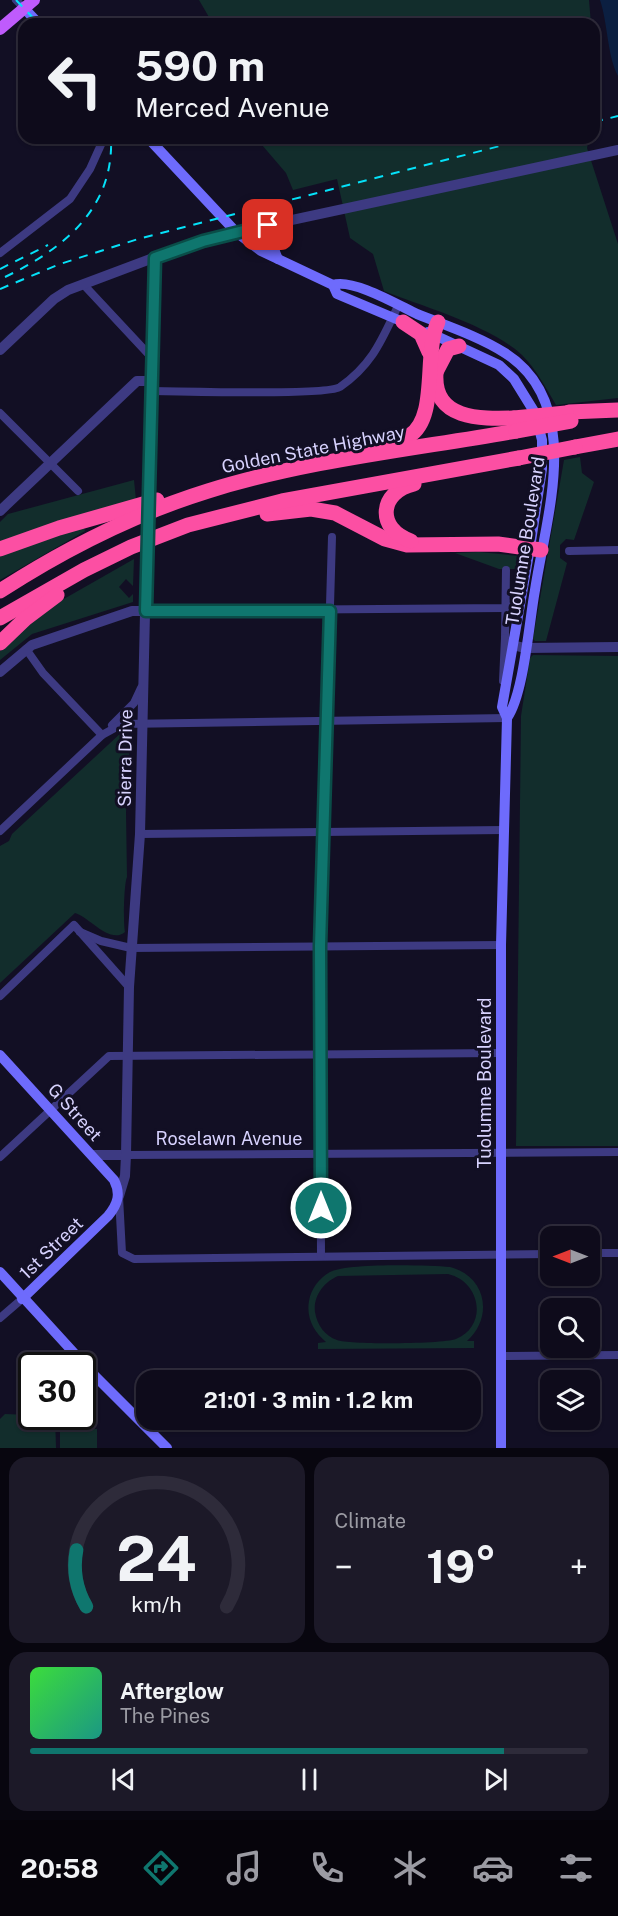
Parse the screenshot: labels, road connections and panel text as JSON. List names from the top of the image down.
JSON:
{
  "streets": {
    "highway": ["Golden State Highway"],
    "main road": ["Tuolumne Boulevard", "G Street", "1st Street"],
    "street": ["Sierra Drive", "Roselawn Avenue"]
  },
  "crossings": [
    ["Tuolumne Boulevard", "Roselawn Avenue"],
    ["Sierra Drive", "G Street"],
    ["Sierra Drive", "Roselawn Avenue"],
    ["Sierra Drive", "1st Street"],
    ["G Street", "Roselawn Avenue"],
    ["G Street", "1st Street"]
  ],
  "north": "left",
  "page": {
    "turn": ["590 m", "Merced Avenue"],
    "limit": "30",
    "trip": "21:01 · 3 min · 1.2 km",
    "tile": "Climate",
    "heat": ["−", "19°", "+"],
    "song": ["Afterglow", "The Pines"],
    "tabs": "20:58",
    "gauge": ["24", "km/h"]
  }
}
